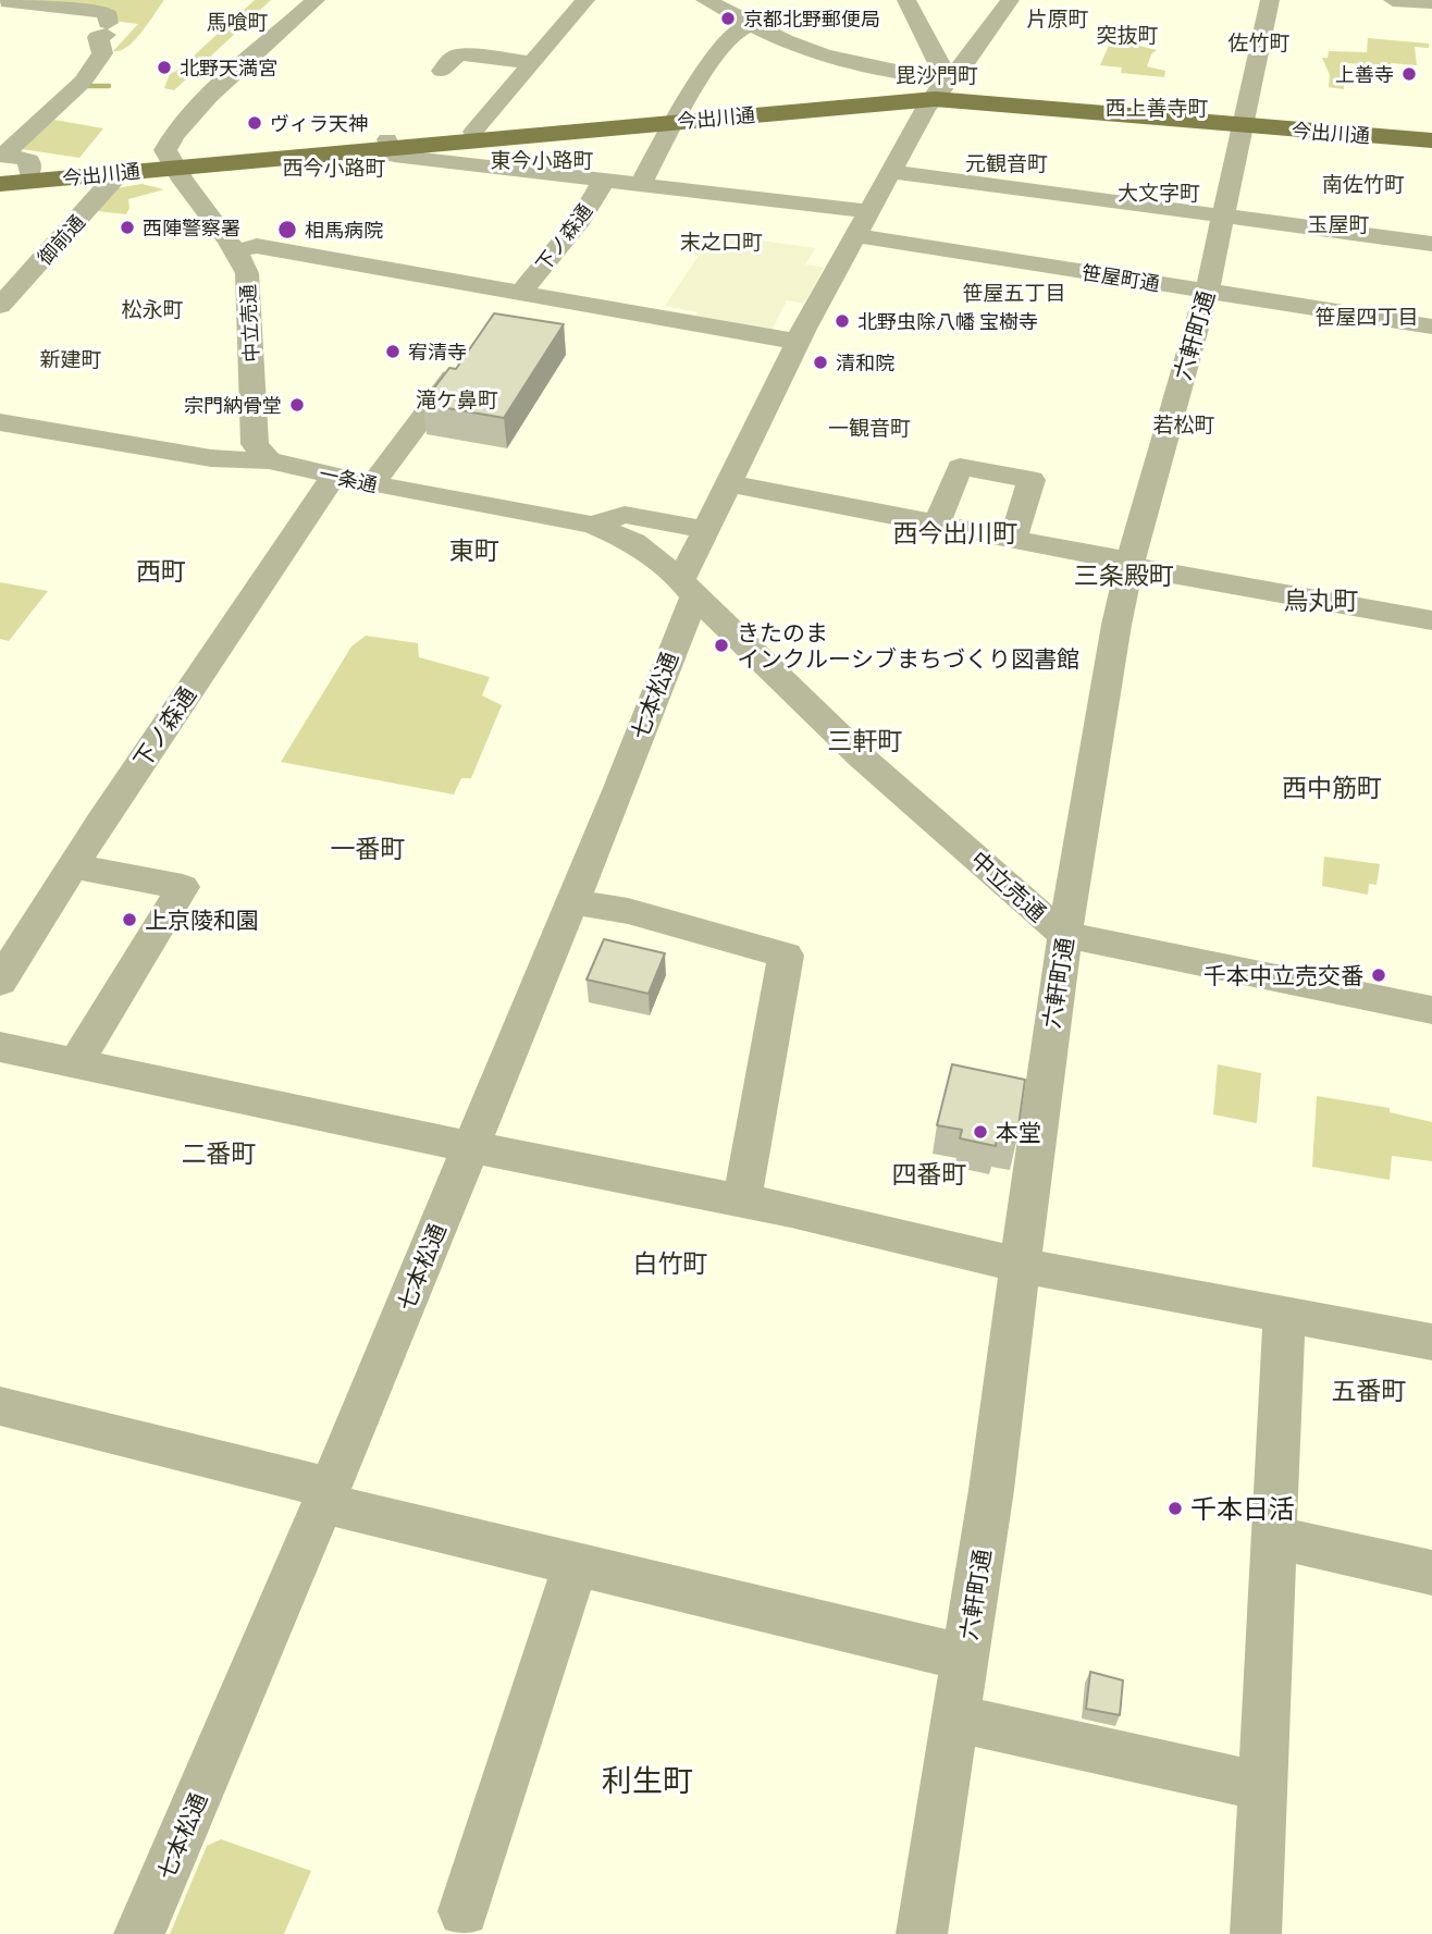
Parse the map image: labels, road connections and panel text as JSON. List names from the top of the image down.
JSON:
{
  "streets": {
    "main road": ["今出川通"],
    "street": [
      "下ノ森通",
      "御前通",
      "笹屋町通",
      "中立売通",
      "六軒町通",
      "一条通",
      "七本松通"
    ]
  },
  "crossings": [
    ["今出川通", "御前通"],
    ["今出川通", "中立売通"],
    ["今出川通", "六軒町通"],
    ["今出川通", "七本松通"],
    ["下ノ森通", "一条通"],
    ["笹屋町通", "六軒町通"],
    ["笹屋町通", "七本松通"],
    ["中立売通", "六軒町通"],
    ["中立売通", "一条通"],
    ["中立売通", "七本松通"],
    ["一条通", "七本松通"]
  ],
  "districts": [
    "片原町",
    "馬喰町",
    "突抜町",
    "佐竹町",
    "毘沙門町",
    "西上善寺町",
    "東今小路町",
    "元観音町",
    "西今小路町",
    "南佐竹町",
    "大文字町",
    "玉屋町",
    "末之口町",
    "笹屋五丁目",
    "松永町",
    "笹屋四丁目",
    "新建町",
    "滝ケ鼻町",
    "若松町",
    "一観音町",
    "西今出川町",
    "東町",
    "西町",
    "三条殿町",
    "烏丸町",
    "三軒町",
    "西中筋町",
    "一番町",
    "二番町",
    "四番町",
    "白竹町",
    "五番町",
    "利生町"
  ],
  "places": [
    "京都北野郵便局",
    "北野天満宮",
    "上善寺",
    "ヴィラ天神",
    "西陣警察署",
    "相馬病院",
    "北野虫除八幡 宝樹寺",
    "宥清寺",
    "清和院",
    "宗門納骨堂",
    "きたのま インクルーシブまちづくり図書館",
    "上京陵和園",
    "千本中立売交番",
    "本堂",
    "千本日活"
  ]
}
